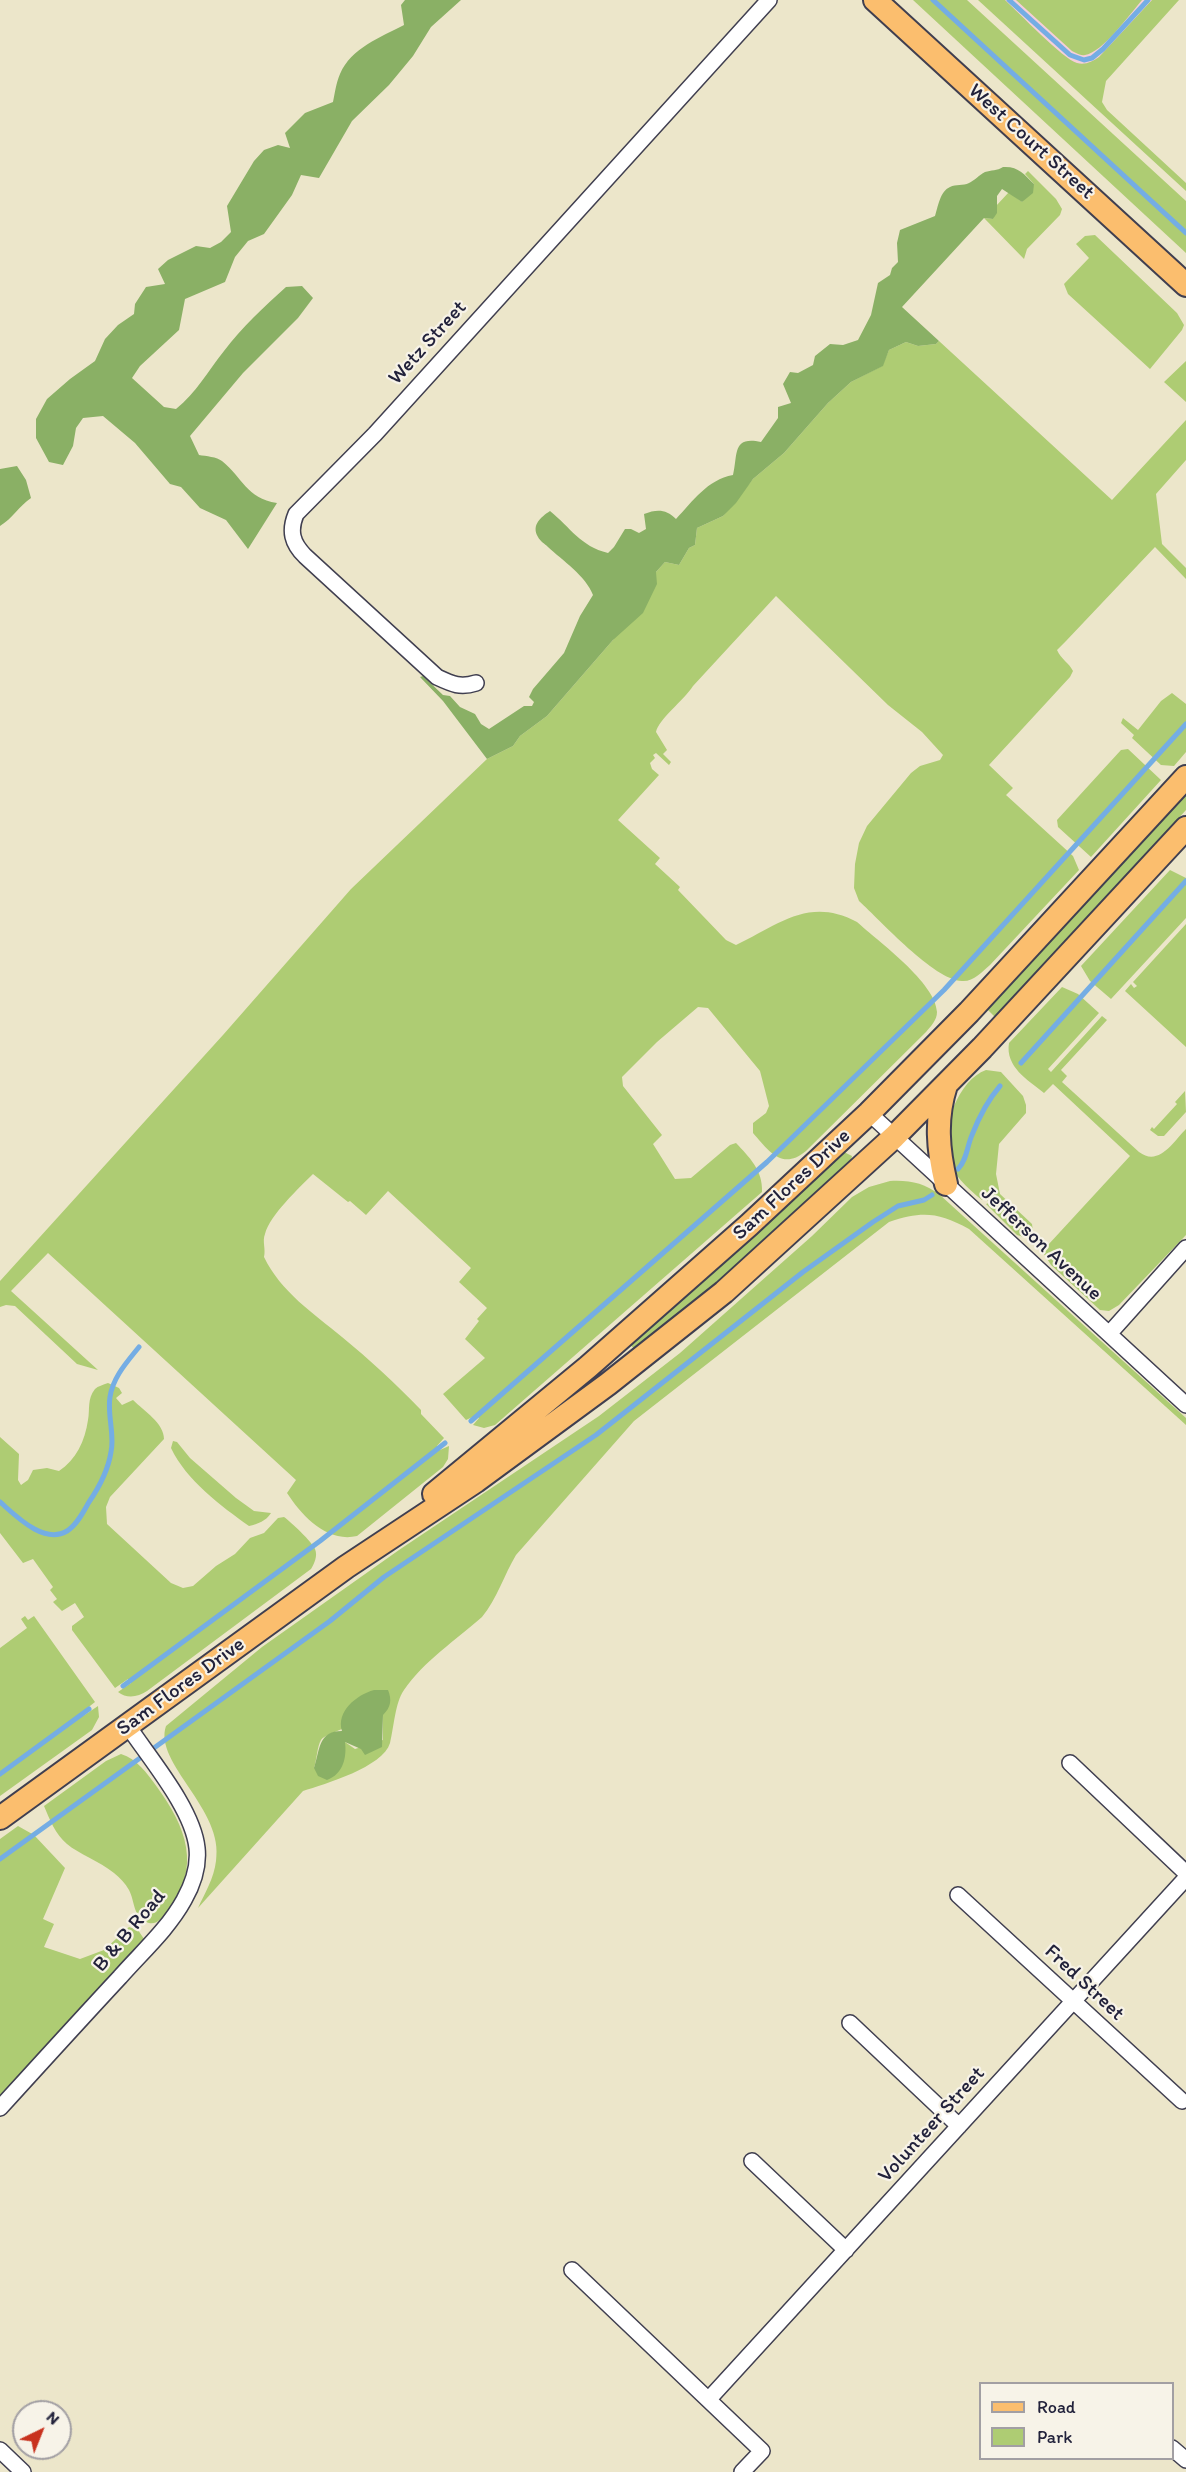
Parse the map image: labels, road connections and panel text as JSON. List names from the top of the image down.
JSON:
{
  "streets": {
    "main road": ["West Court Street", "Sam Flores Drive"],
    "street": [
      "Wetz Street",
      "Jefferson Avenue",
      "B & B Road",
      "Fred Street",
      "Volunteer Street"
    ]
  },
  "crossings": [
    ["Sam Flores Drive", "Jefferson Avenue"],
    ["Sam Flores Drive", "B & B Road"],
    ["Fred Street", "Volunteer Street"]
  ],
  "legend": ["Road", "Park"],
  "north": "top right"
}
